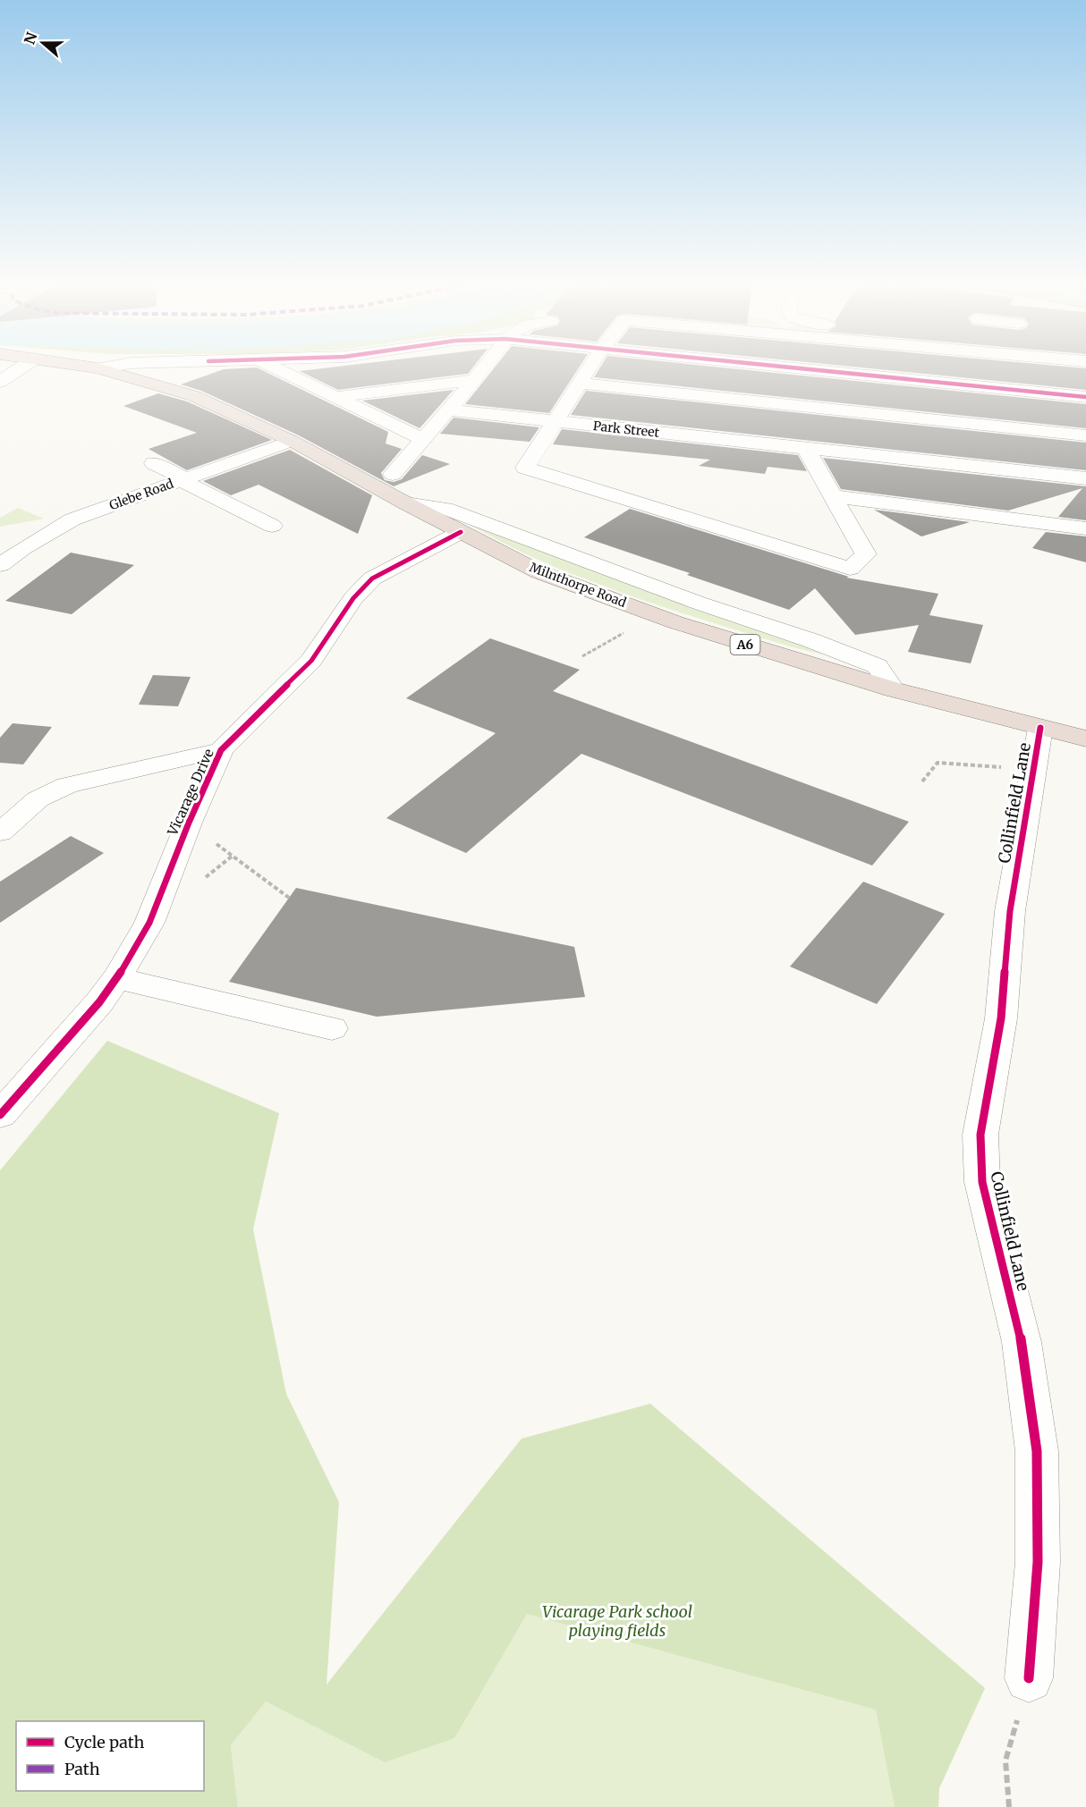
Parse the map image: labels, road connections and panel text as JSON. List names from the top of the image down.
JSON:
{
  "streets": {
    "highway": ["Milnthorpe Road", "A6"],
    "street": [
      "Park Street",
      "Glebe Road",
      "Vicarage Drive",
      "Collinfield Lane"
    ]
  },
  "crossings": [
    ["Glebe Road", "Milnthorpe Road"],
    ["Milnthorpe Road", "Vicarage Drive"],
    ["Milnthorpe Road", "Collinfield Lane"]
  ],
  "parks": ["Vicarage Park school playing fields"],
  "legend": ["Cycle path", "Path"],
  "north": "left"
}
